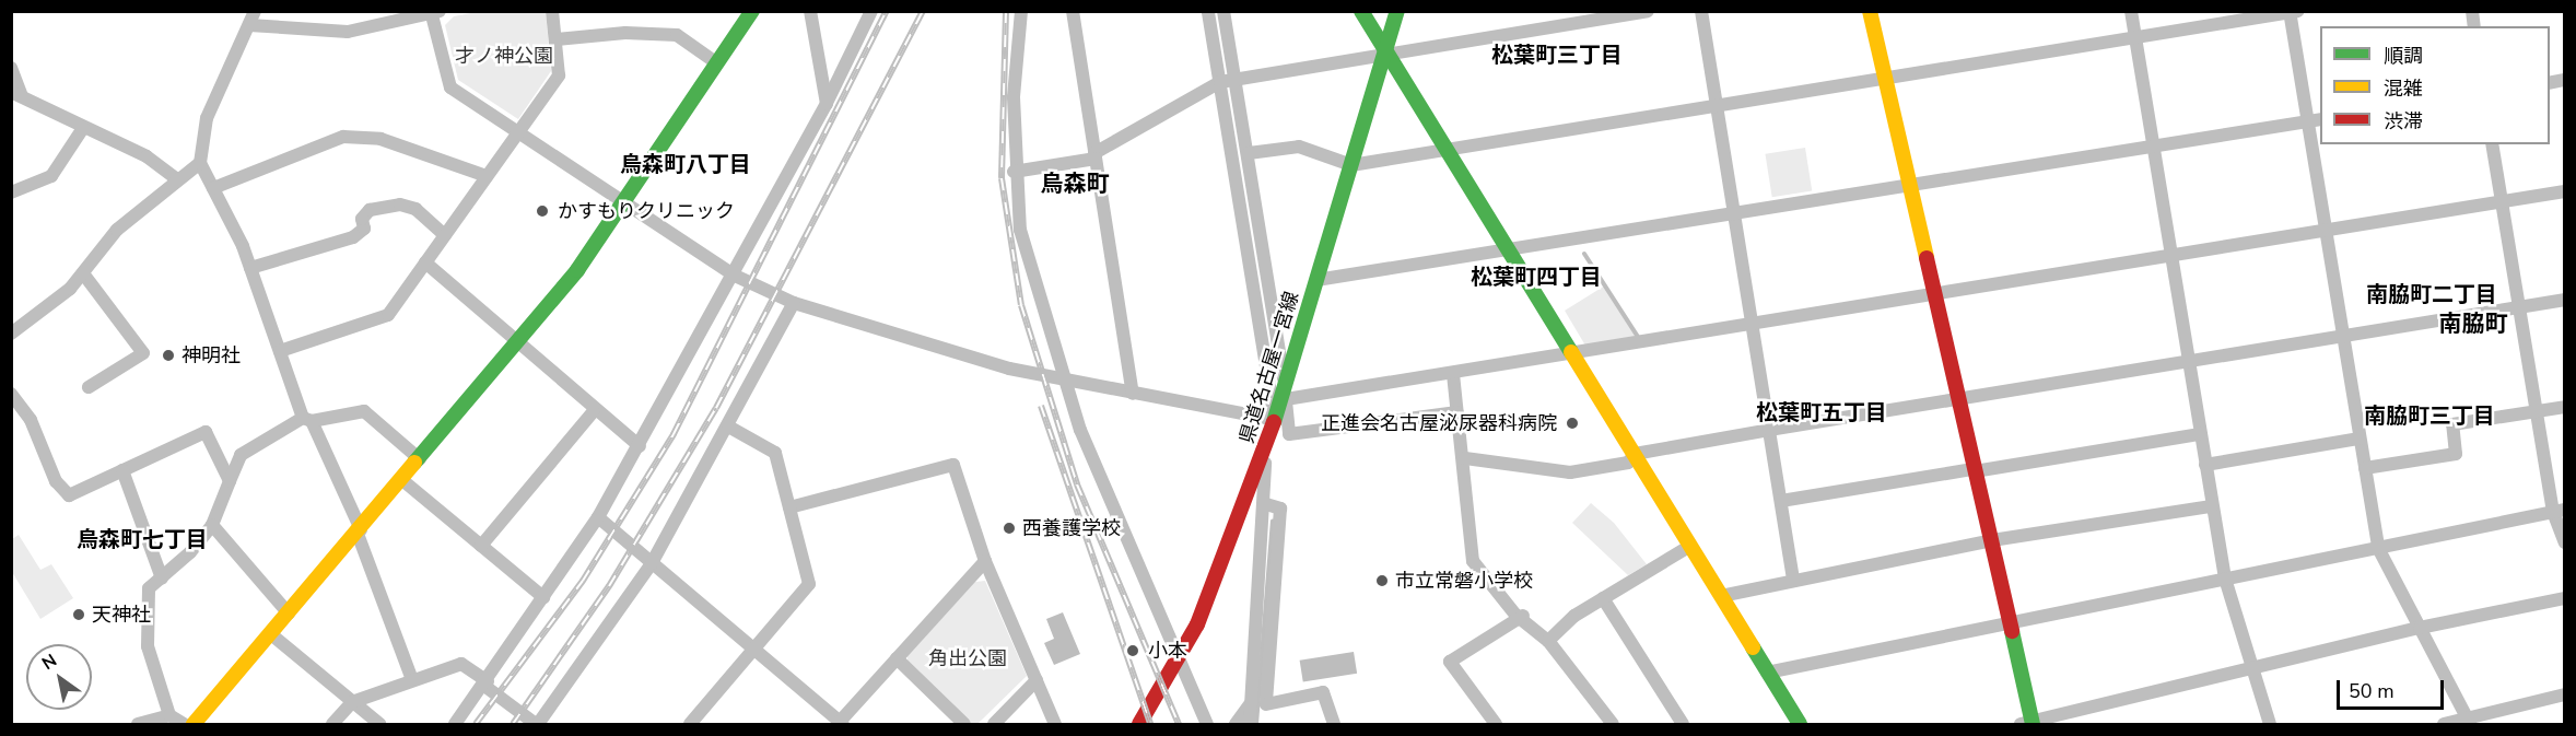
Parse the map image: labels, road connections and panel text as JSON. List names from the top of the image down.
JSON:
{
  "streets": {
    "street": ["県道名古屋一宮線"]
  },
  "districts": [
    "松葉町三丁目",
    "烏森町八丁目",
    "烏森町",
    "松葉町四丁目",
    "南脇町二丁目",
    "南脇町",
    "松葉町五丁目",
    "南脇町三丁目",
    "烏森町七丁目"
  ],
  "parks": ["才ノ神公園", "角出公園"],
  "places": [
    "かすもりクリニック",
    "神明社",
    "正進会名古屋泌尿器科病院",
    "西養護学校",
    "市立常磐小学校",
    "天神社",
    "小本"
  ],
  "legend": ["順調", "混雑", "渋滞"],
  "scale_bar": "50 m",
  "north": "top left"
}
